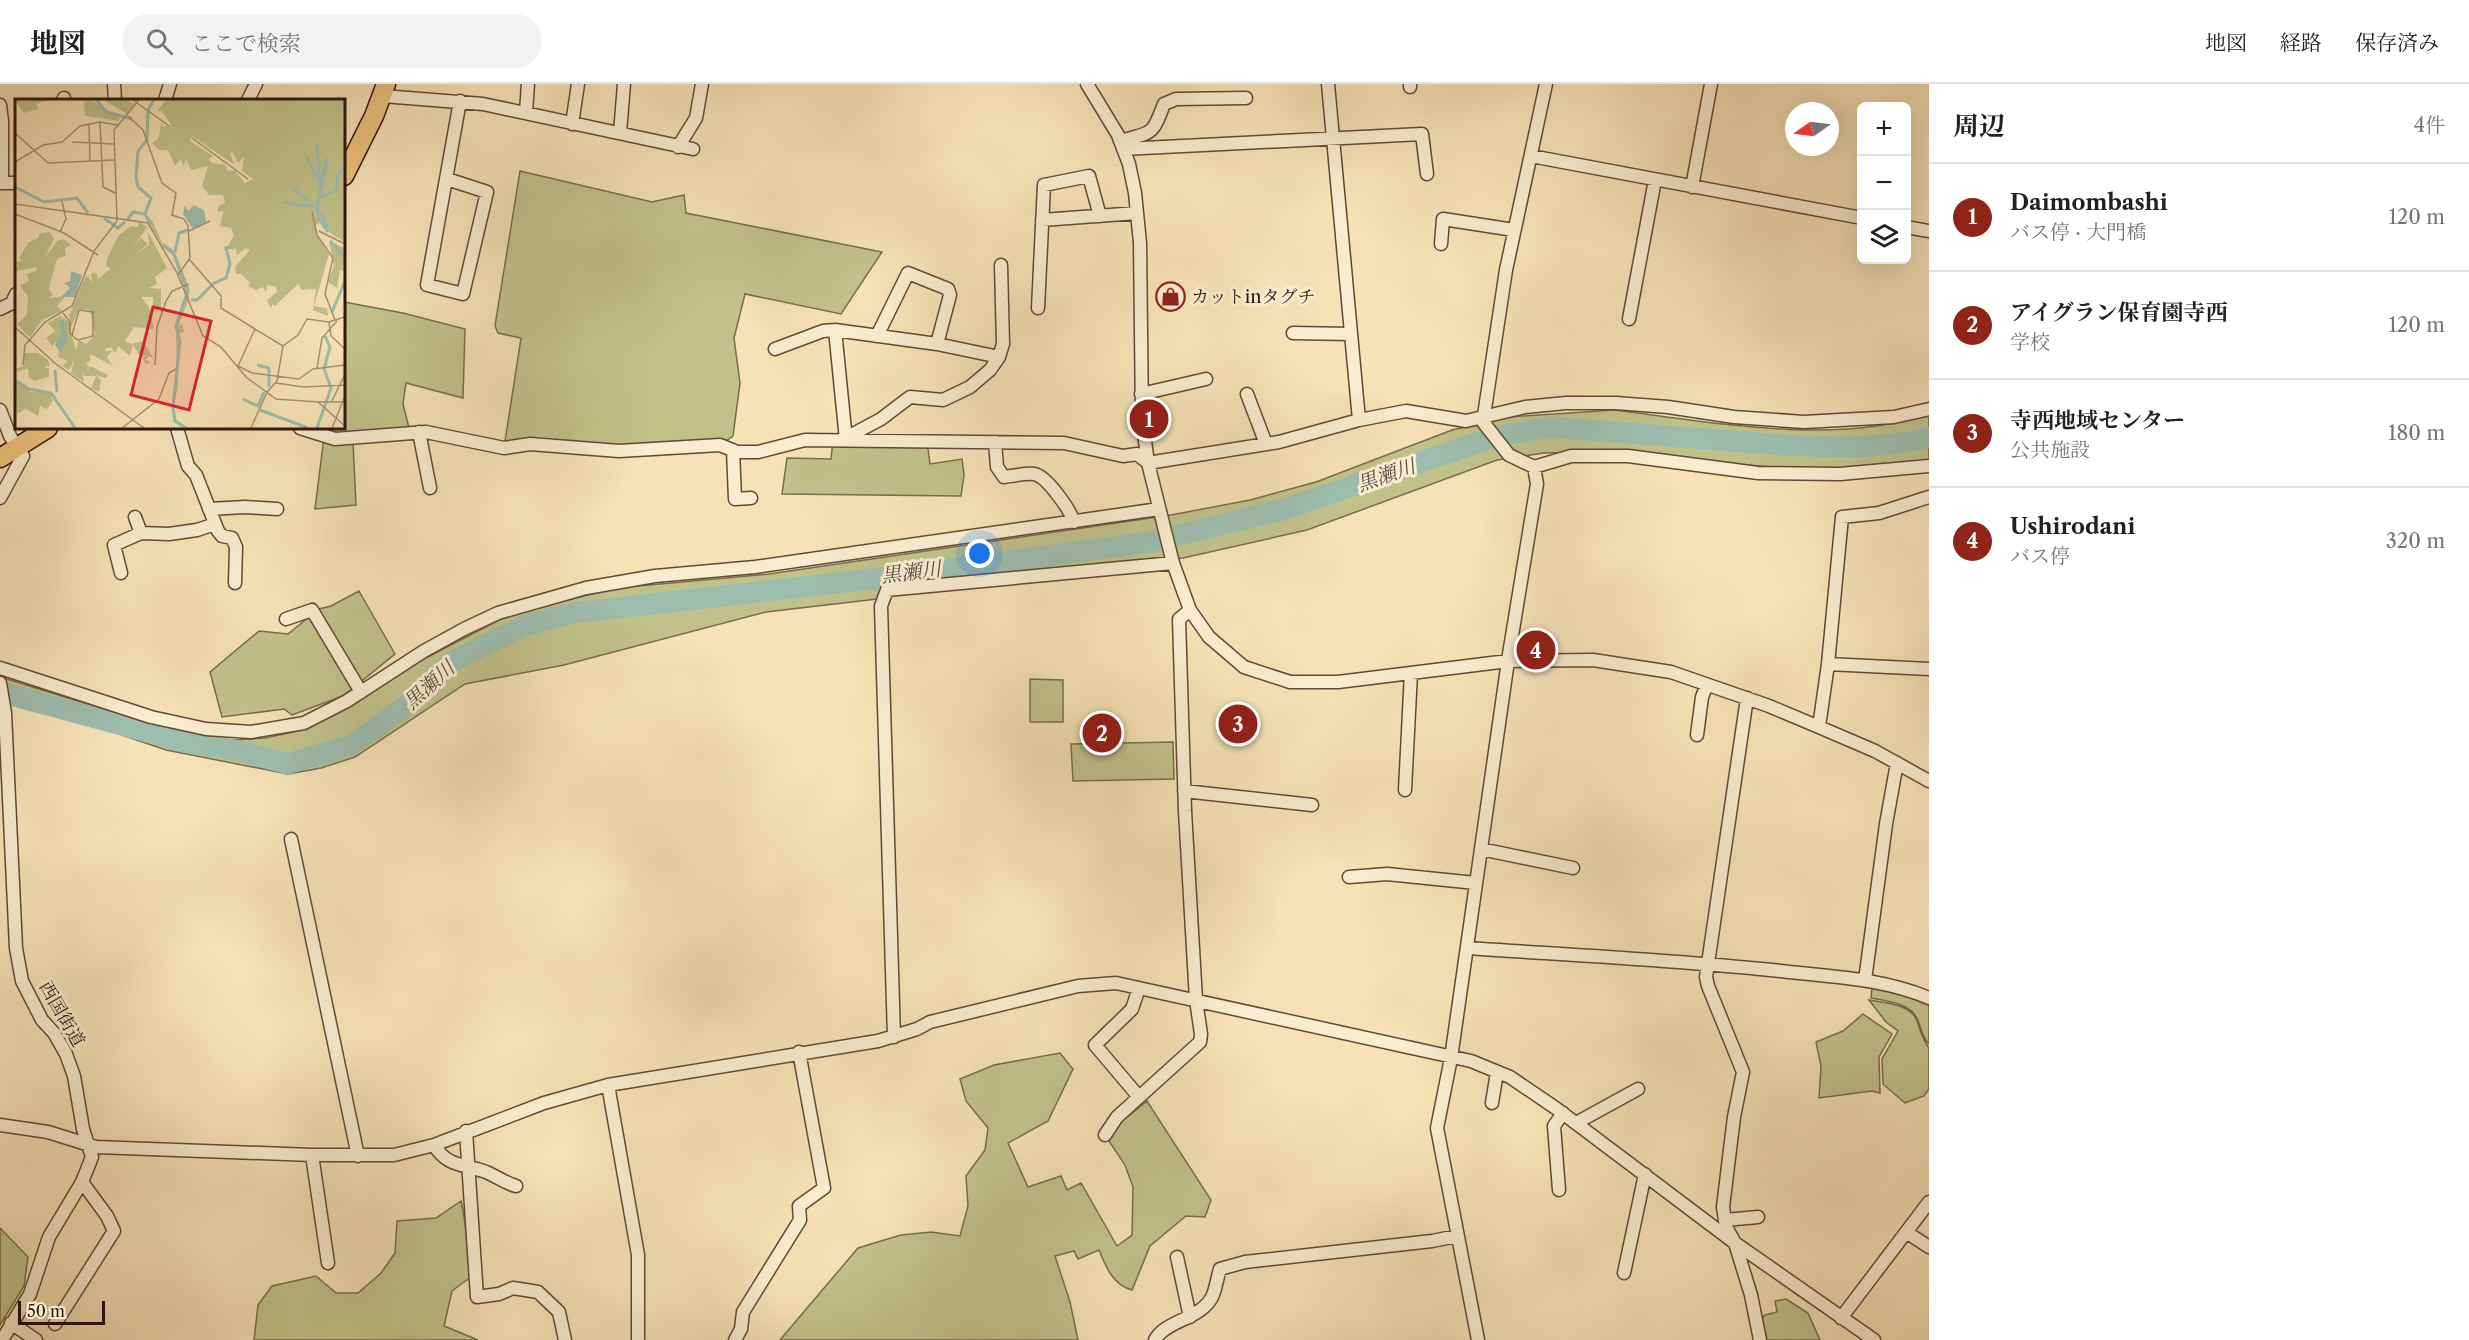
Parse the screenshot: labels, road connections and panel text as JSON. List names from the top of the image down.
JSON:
{
  "streets": {
    "street": ["西国街道"]
  },
  "water": ["黒瀬川"],
  "places": {
    "shop": ["カットinタグチ"]
  },
  "scale_bar": "50 m",
  "north": "left",
  "page": {
    "header": "地図",
    "search": "ここで検索",
    "nav": ["地図", "経路", "保存済み"],
    "heading": ["周辺", "4件"],
    "map_buttons": ["+", "−"],
    "list": [
      {
        "mark": "1",
        "name": "Daimombashi",
        "note": "バス停 · 大門橋",
        "value": "120 m"
      },
      {
        "mark": "2",
        "name": "アイグラン保育園寺西",
        "note": "学校",
        "value": "120 m"
      },
      {
        "mark": "3",
        "name": "寺西地域センター",
        "note": "公共施設",
        "value": "180 m"
      },
      {
        "mark": "4",
        "name": "Ushirodani",
        "note": "バス停",
        "value": "320 m"
      }
    ],
    "pins": [
      "1",
      "4",
      "3",
      "2"
    ],
    "scale": "50 m"
  }
}
